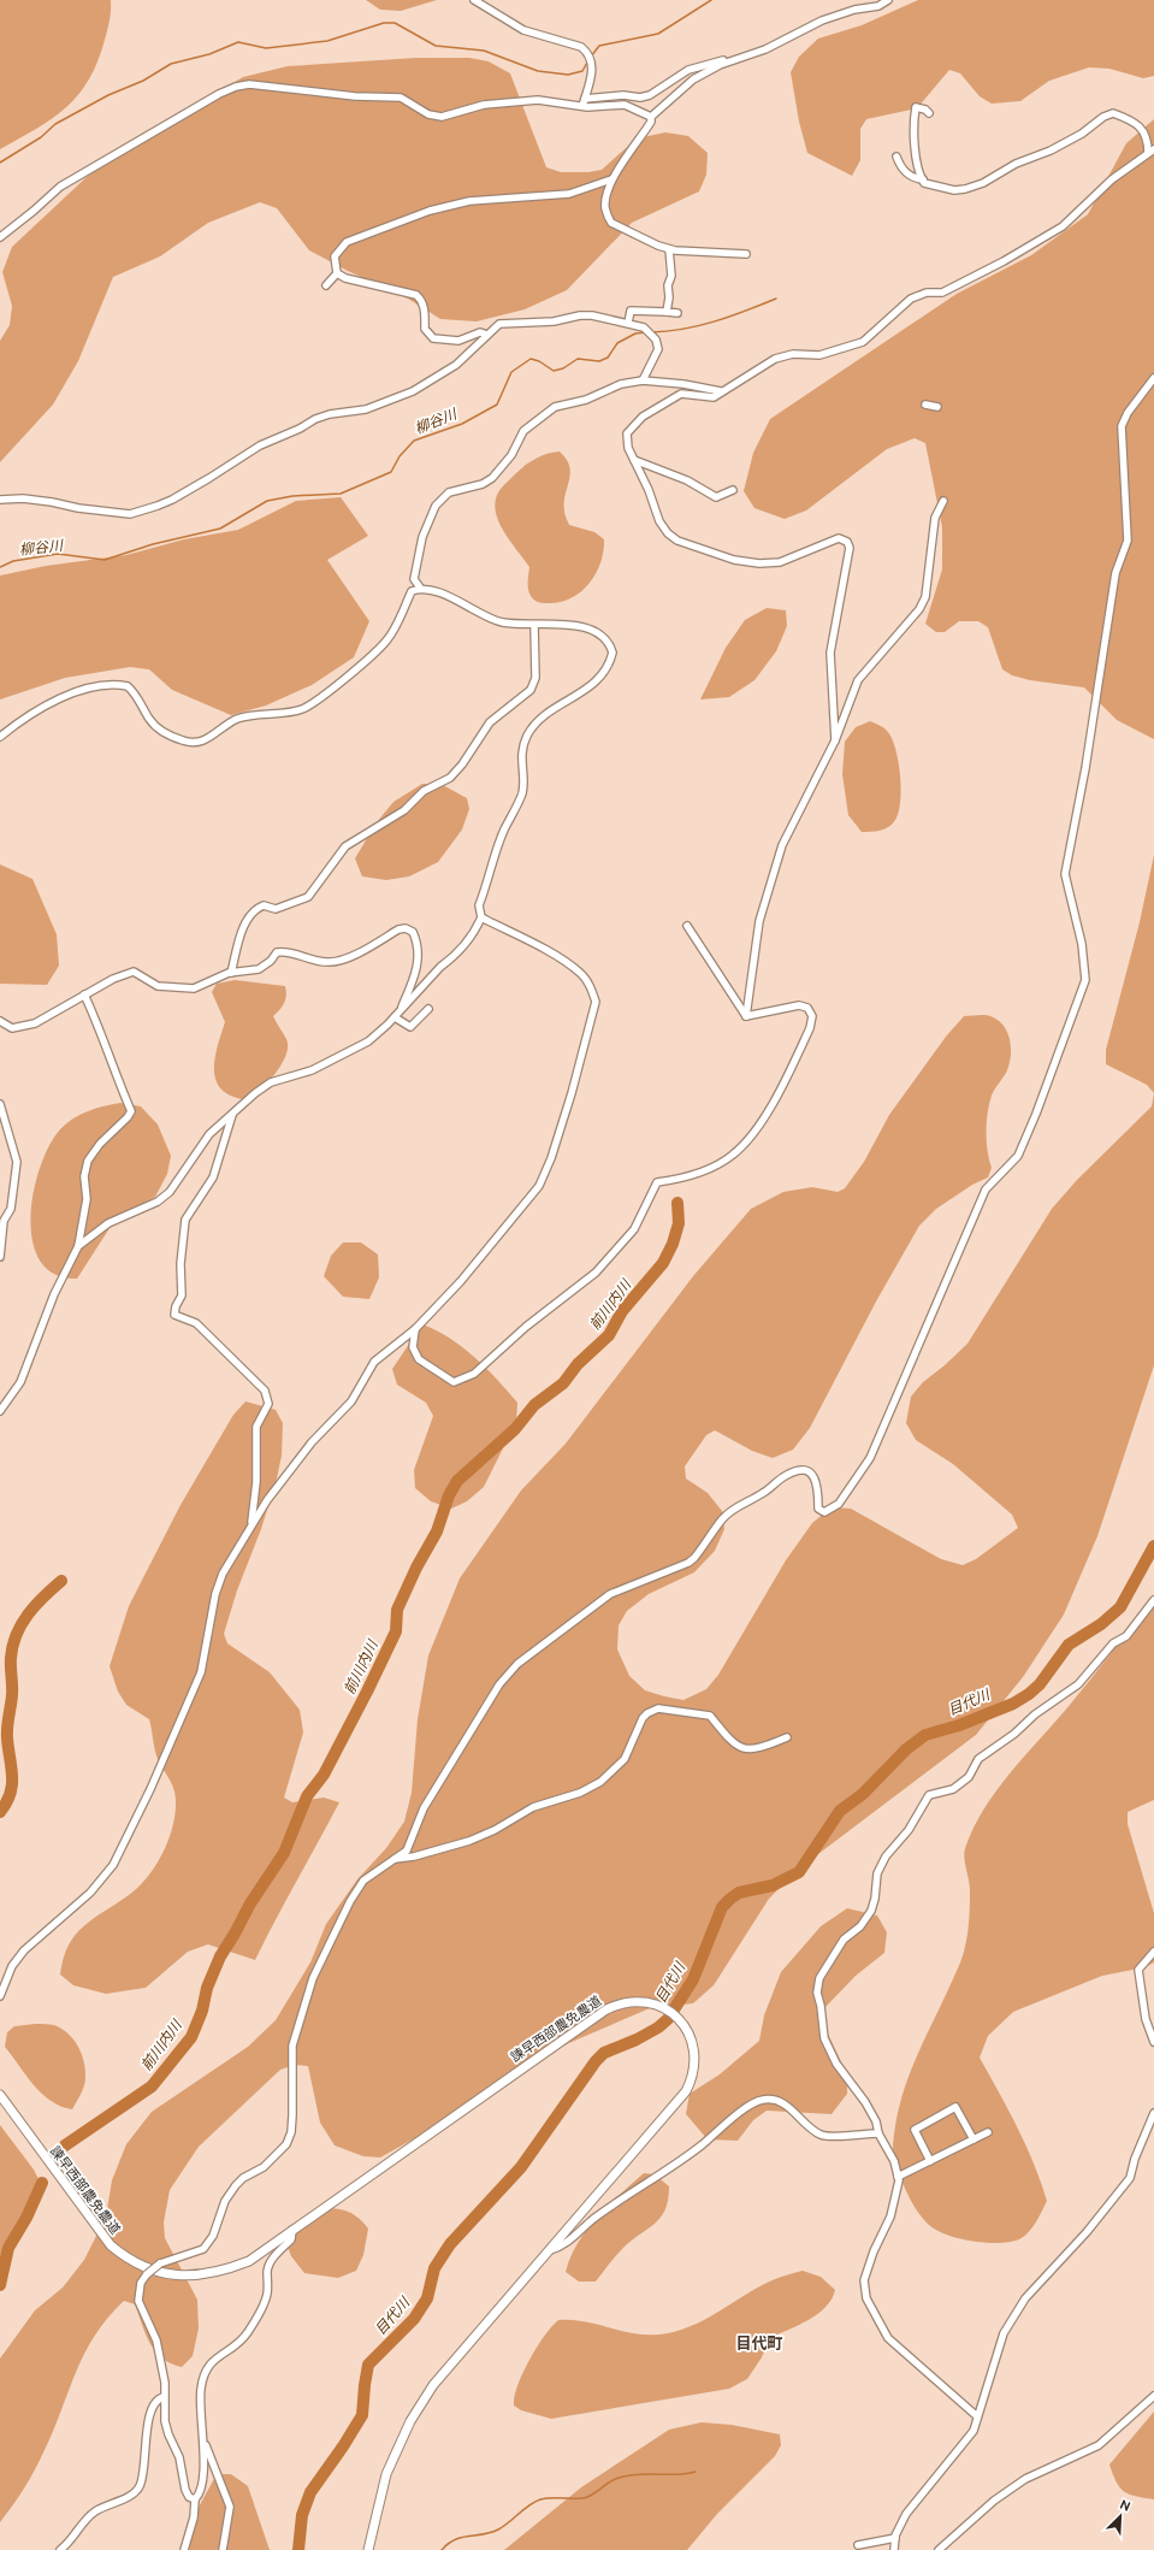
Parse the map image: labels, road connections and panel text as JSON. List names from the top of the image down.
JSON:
{
  "streets": {
    "street": ["諫早西部農免農道"]
  },
  "districts": ["目代町"],
  "water": ["柳谷川", "前川内川", "目代川"],
  "north": "top right"
}
